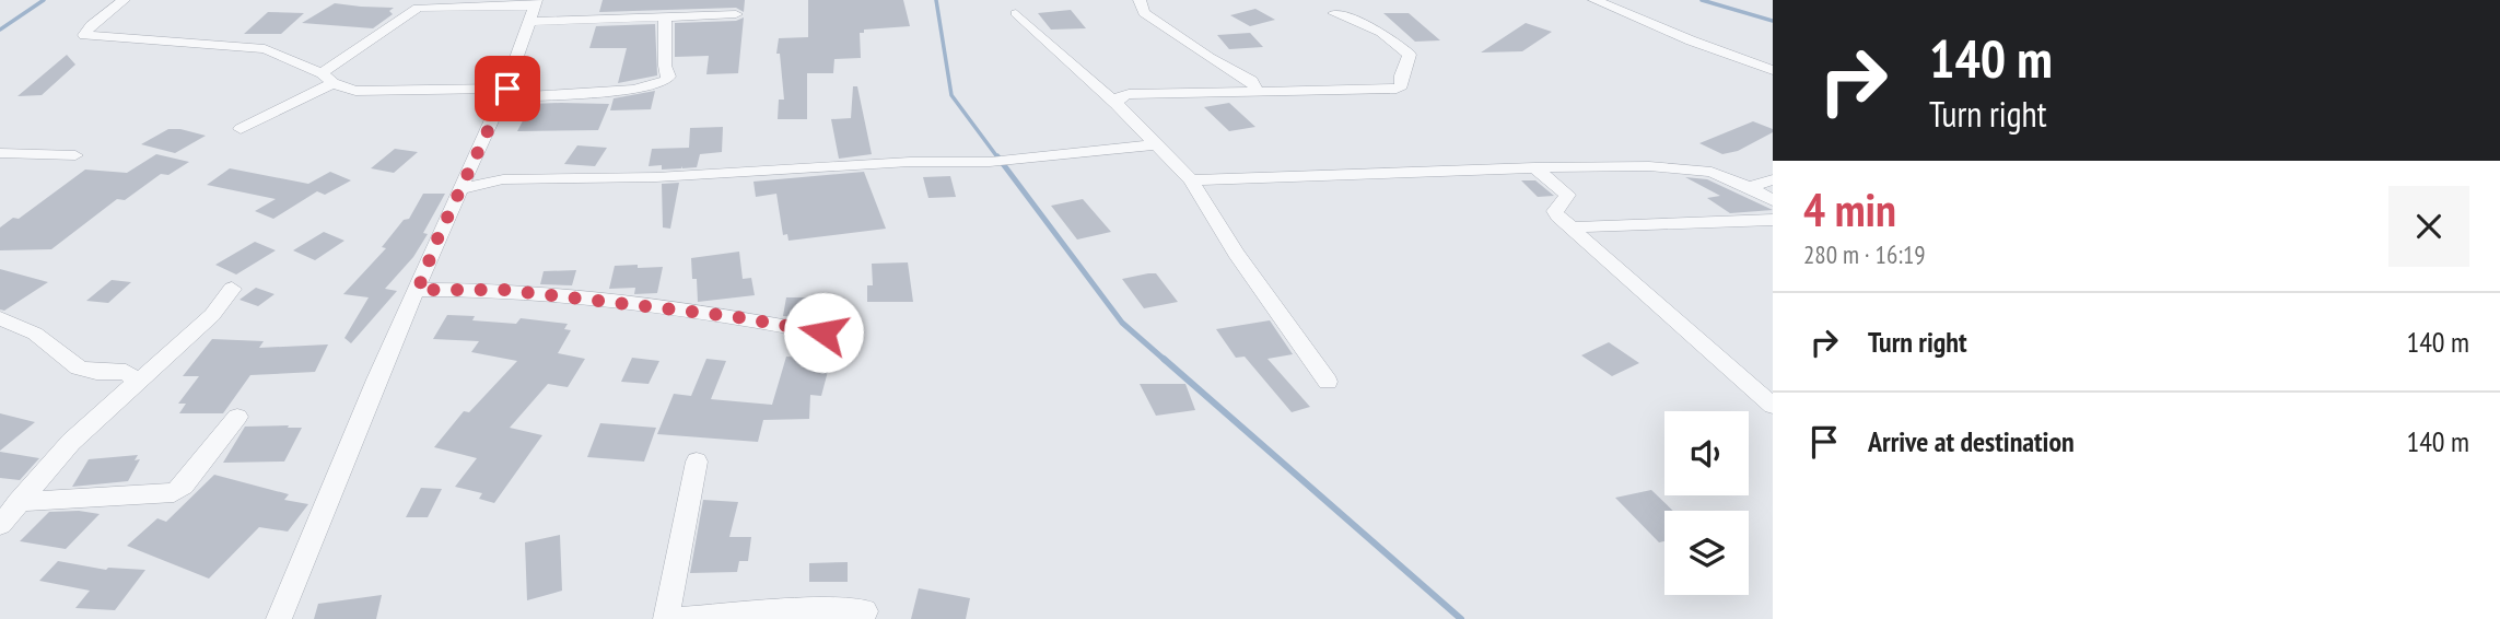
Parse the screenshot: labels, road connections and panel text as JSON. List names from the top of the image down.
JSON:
{
  "page": {
    "turn": ["140 m", "Turn right"],
    "heading": ["4 min", "280 m · 16:19"],
    "list": [
      {
        "name": "Turn right",
        "value": "140 m"
      },
      {
        "name": "Arrive at destination",
        "value": "140 m"
      }
    ]
  }
}
